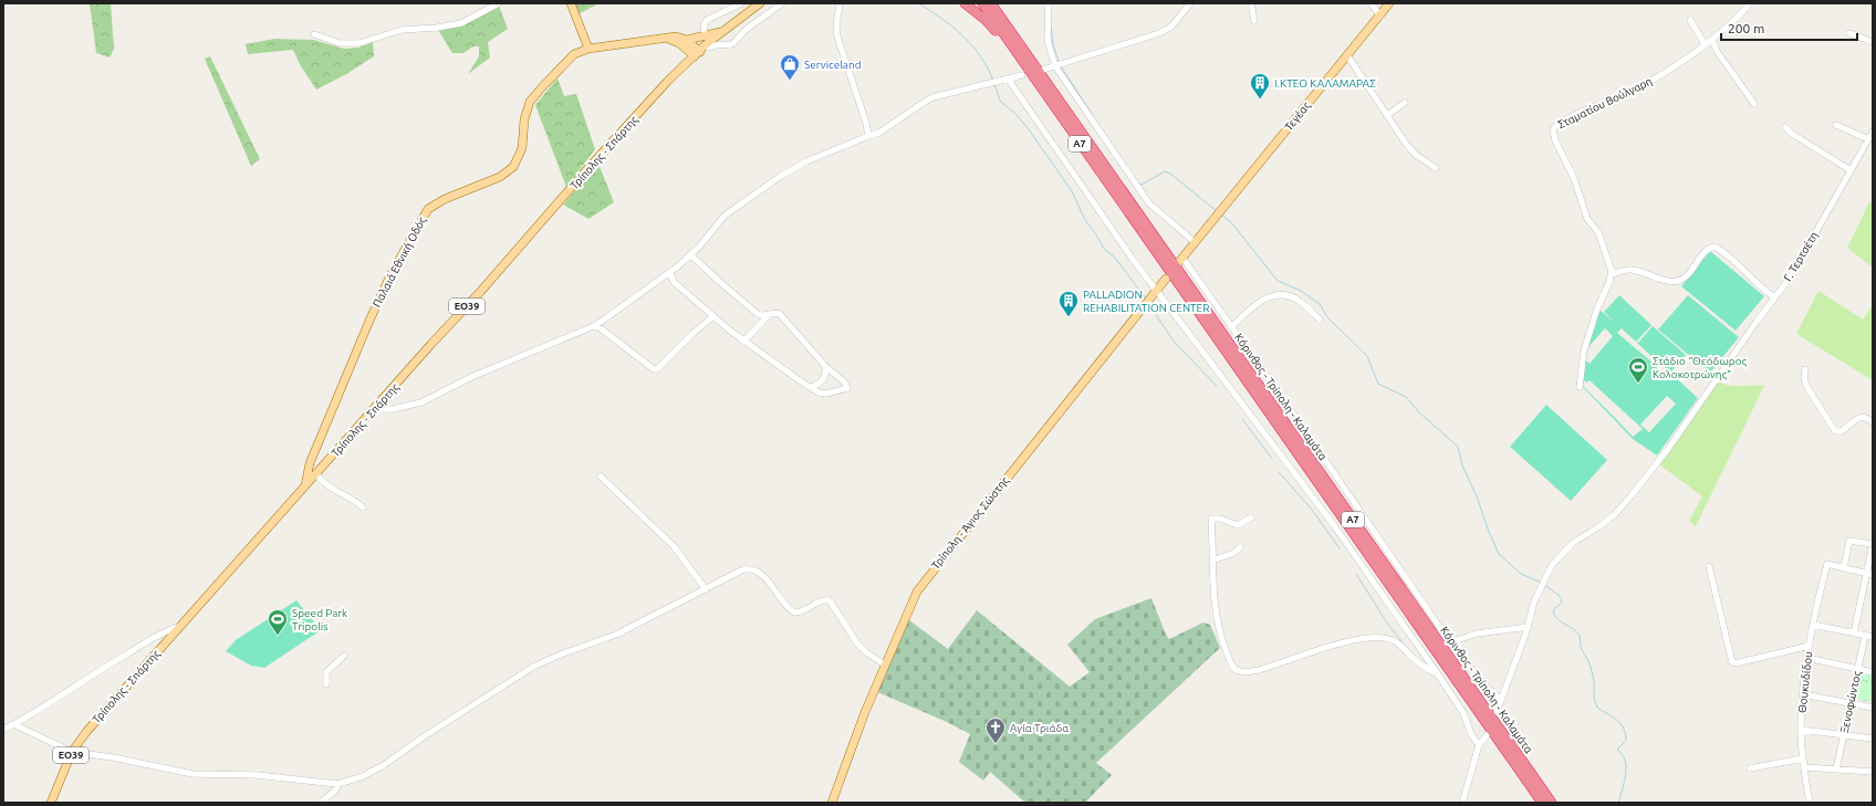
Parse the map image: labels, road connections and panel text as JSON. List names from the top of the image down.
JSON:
{
  "streets": {
    "highway": ["Α7", "Κόρινθος - Τρίπολη - Καλαμάτα"],
    "main road": [
      "Τεγέας",
      "Τρίπολης - Σπάρτης",
      "Παλαιά Εθνική Οδός",
      "ΕΟ39",
      "Τρίπολη - Άγιος Σώστης"
    ],
    "street": [
      "Σταματίου Βούλγαρη",
      "Γ. Τερτσέτη",
      "Θουκυδίδου",
      "Ξενοφώντος"
    ]
  },
  "crossings": [
    ["Τρίπολης - Σπάρτης", "Παλαιά Εθνική Οδός"]
  ],
  "places": {
    "shop": ["Serviceland"],
    "building": ["Ι.ΚΤΕΟ ΚΑΛΑΜΑΡΑΣ", "PALLADION REHABILITATION CENTER"],
    "sports": ["Στάδιο “Θεόδωρος Κολοκοτρώνης”", "Speed Park Tripolis"],
    "church": ["Αγία Τριάδα"]
  },
  "scale_bar": "200 m"
}
